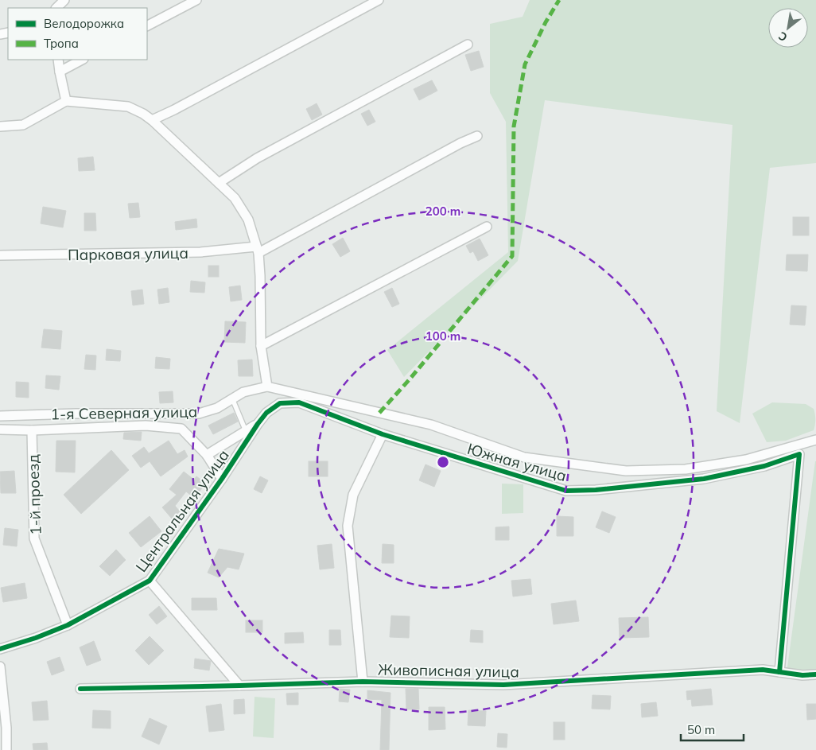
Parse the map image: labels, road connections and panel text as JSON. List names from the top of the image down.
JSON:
{
  "streets": {
    "street": [
      "Парковая улица",
      "1-я Северная улица",
      "Южная улица",
      "1-й проезд",
      "Центральная улица",
      "Живописная улица"
    ]
  },
  "crossings": [
    ["Южная улица", "Центральная улица"],
    ["Южная улица", "Живописная улица"],
    ["1-й проезд", "Центральная улица"]
  ],
  "legend": ["Велодорожка", "Тропа"],
  "scale_bar": "50 m",
  "north": "bottom left",
  "rings": ["200 m", "100 m"]
}
